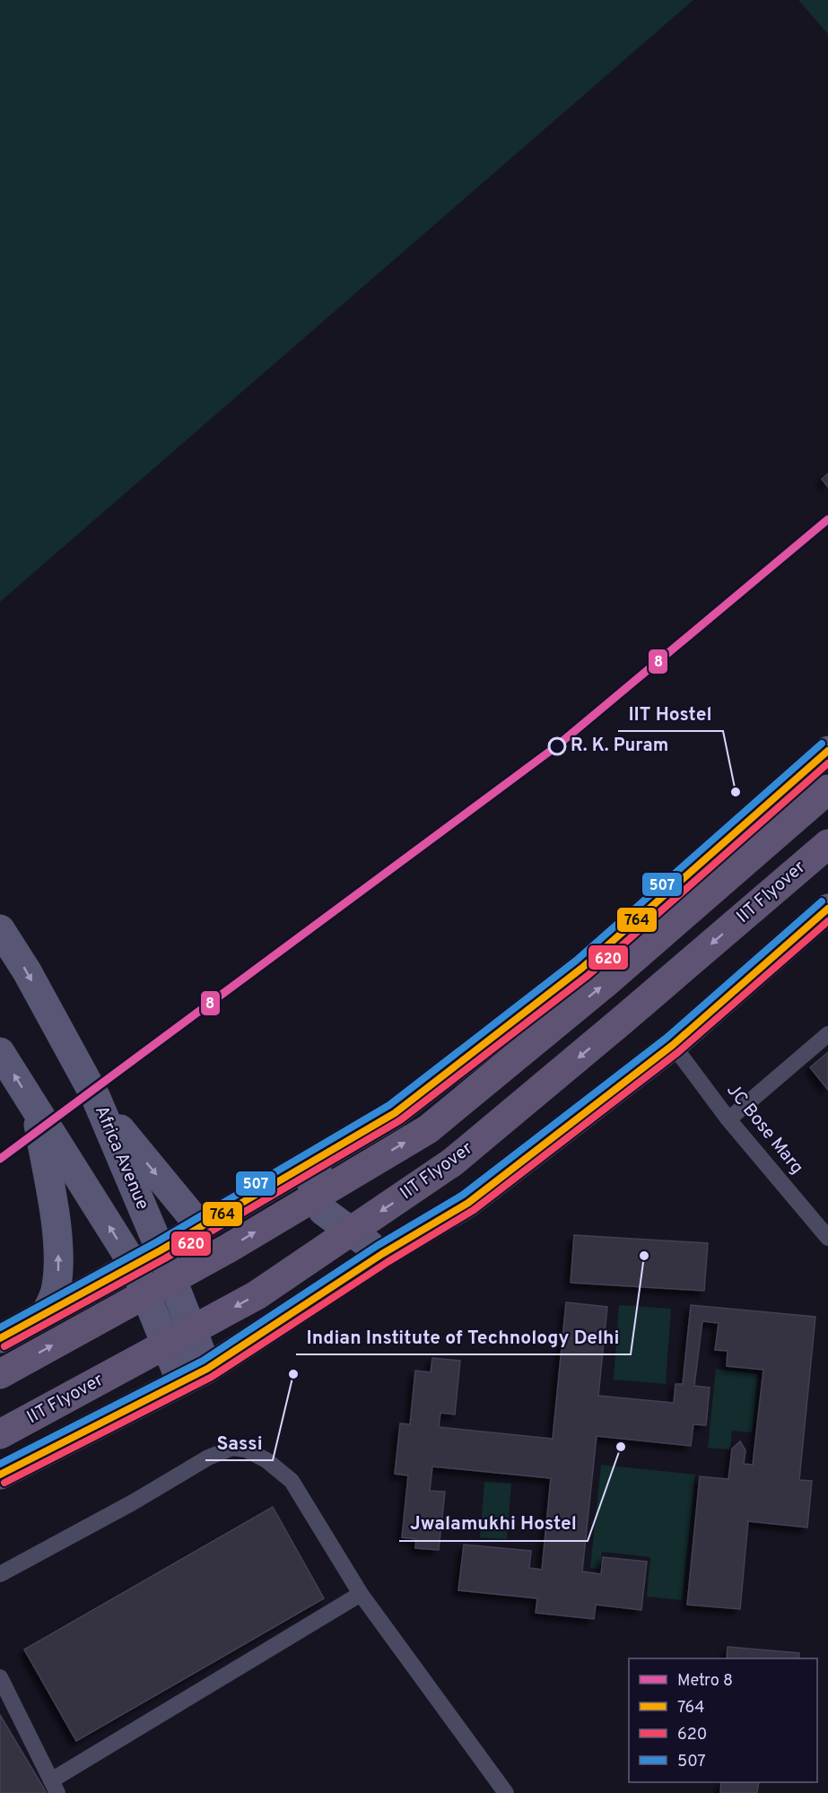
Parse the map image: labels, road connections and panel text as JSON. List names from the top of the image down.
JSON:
{
  "streets": {
    "main road": ["IIT Flyover", "Africa Avenue"],
    "lane": ["JC Bose Marg"]
  },
  "places": [
    "R. K. Puram",
    "IIT Hostel",
    "Indian Institute of Technology Delhi",
    "Sassi",
    "Jwalamukhi Hostel"
  ],
  "lines": [
    "metro line 8",
    "transit line 507",
    "transit line 764",
    "transit line 620"
  ],
  "legend": [
    "Metro 8",
    "764",
    "620",
    "507"
  ]
}
